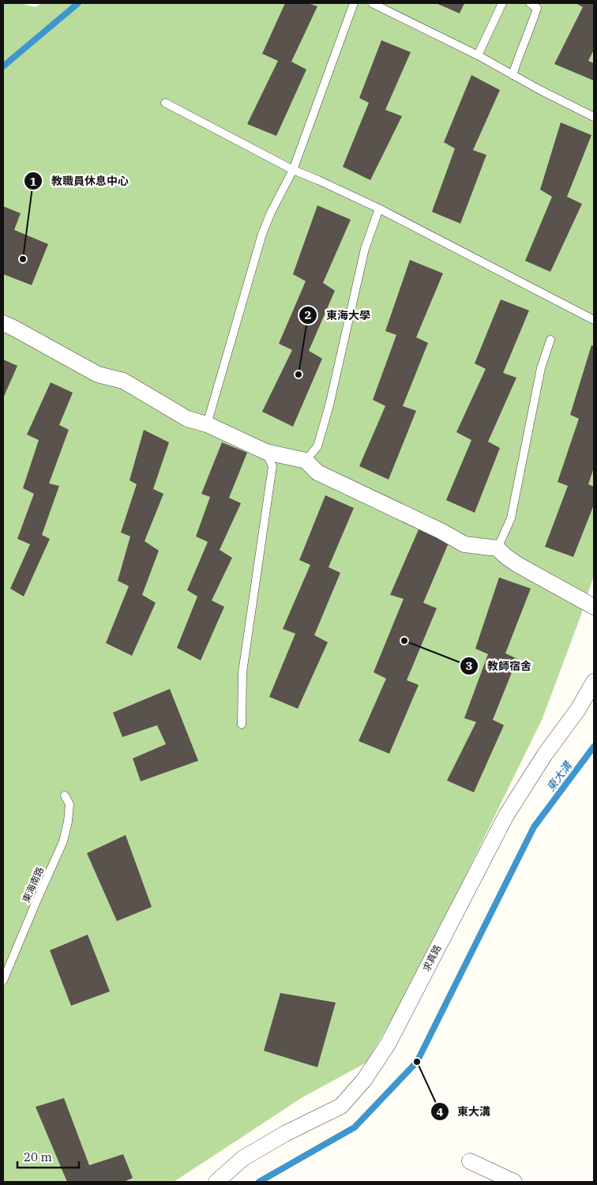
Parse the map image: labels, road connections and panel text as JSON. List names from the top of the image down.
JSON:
{
  "streets": {
    "street": ["求真路"],
    "lane": ["東海南路"]
  },
  "water": ["東大溝"],
  "places": [
    "教職員休息中心",
    "東海大學",
    "教師宿舍",
    "東大溝"
  ],
  "scale_bar": "20 m"
}
